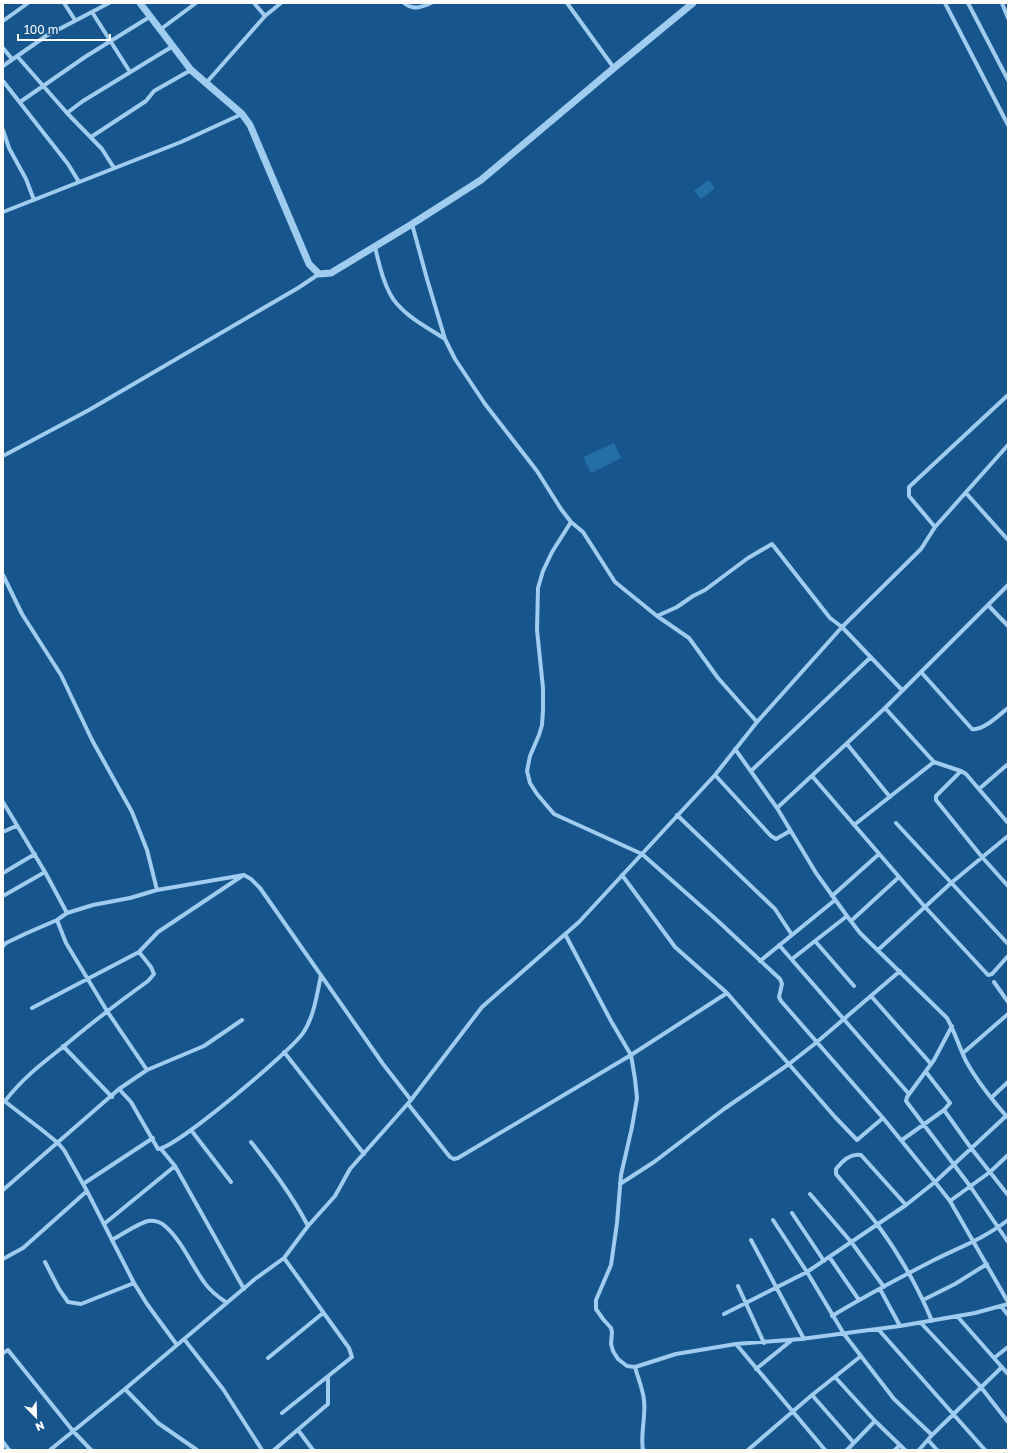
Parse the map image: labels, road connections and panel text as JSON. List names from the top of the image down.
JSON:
{
  "scale_bar": "100 m",
  "north": "bottom right"
}
